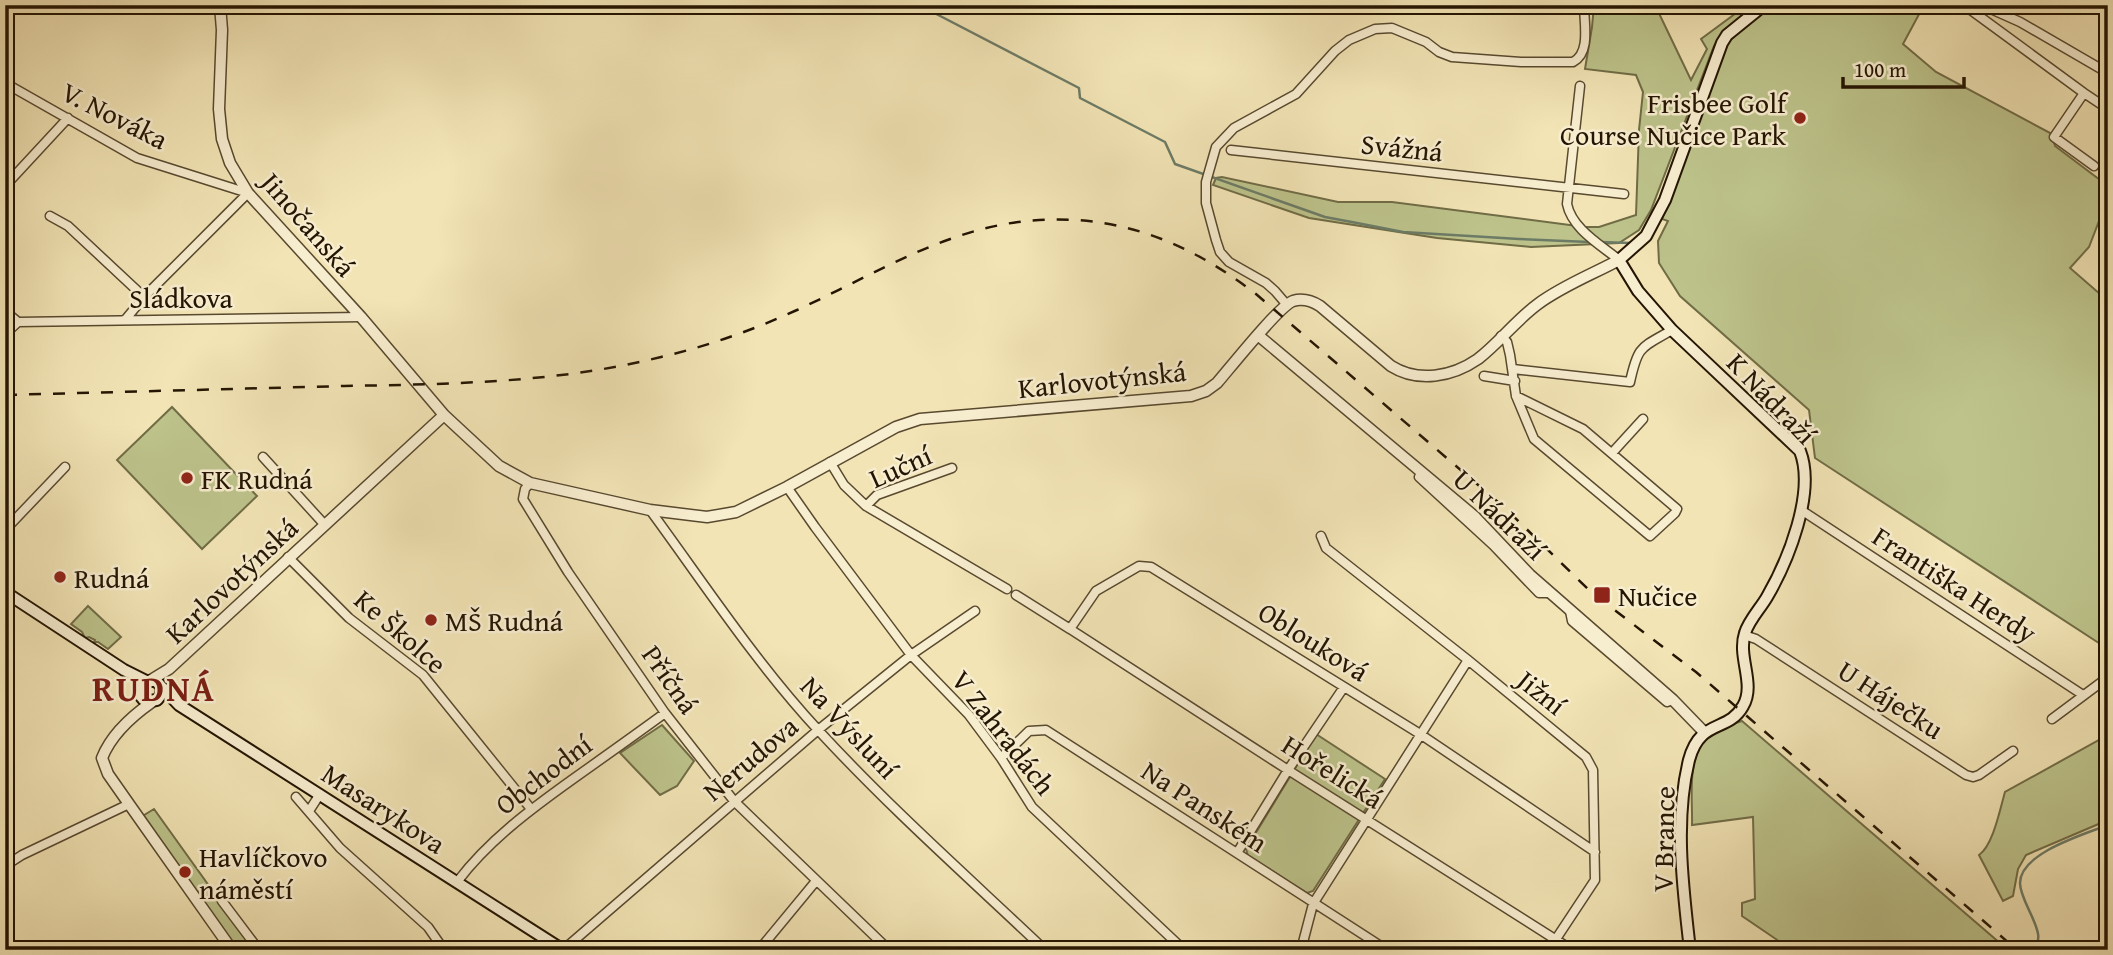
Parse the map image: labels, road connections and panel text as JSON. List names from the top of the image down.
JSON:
{
  "streets": {
    "main road": ["K Nádraží", "Masarykova", "V Brance"],
    "street": [
      "V. Nováka",
      "Svážná",
      "Jinočanská",
      "Sládkova",
      "Karlovotýnská",
      "Luční",
      "U Nádraží",
      "Františka Herdy",
      "Ke Školce",
      "Oblouková",
      "Příčná",
      "Jižní",
      "U Háječku",
      "Na Výsluní",
      "V Zahradách",
      "Nerudova",
      "Hořelická",
      "Obchodní",
      "Na Panském"
    ]
  },
  "crossings": [
    ["V. Nováka", "Jinočanská"],
    ["Jinočanská", "Sládkova"],
    ["Jinočanská", "Karlovotýnská"],
    ["Karlovotýnská", "U Nádraží"],
    ["Karlovotýnská", "Ke Školce"],
    ["Karlovotýnská", "Příčná"],
    ["Karlovotýnská", "Na Výsluní"],
    ["Karlovotýnská", "V Zahradách"],
    ["K Nádraží", "Františka Herdy"],
    ["K Nádraží", "U Háječku"],
    ["U Nádraží", "V Brance"],
    ["Ke Školce", "Obchodní"],
    ["Oblouková", "Jižní"],
    ["Oblouková", "Hořelická"],
    ["Příčná", "Nerudova"],
    ["Příčná", "Obchodní"],
    ["Jižní", "Hořelická"],
    ["Na Výsluní", "Nerudova"],
    ["V Zahradách", "Nerudova"],
    ["V Zahradách", "Na Panském"],
    ["Nerudova", "Masarykova"],
    ["Obchodní", "Masarykova"]
  ],
  "districts": ["RUDNÁ"],
  "places": {
    "other": [
      "Frisbee Golf Course Nučice Park",
      "FK Rudná",
      "Rudná",
      "MŠ Rudná",
      "Havlíčkovo náměstí"
    ],
    "transit": ["Nučice"]
  },
  "scale_bar": "100 m"
}
